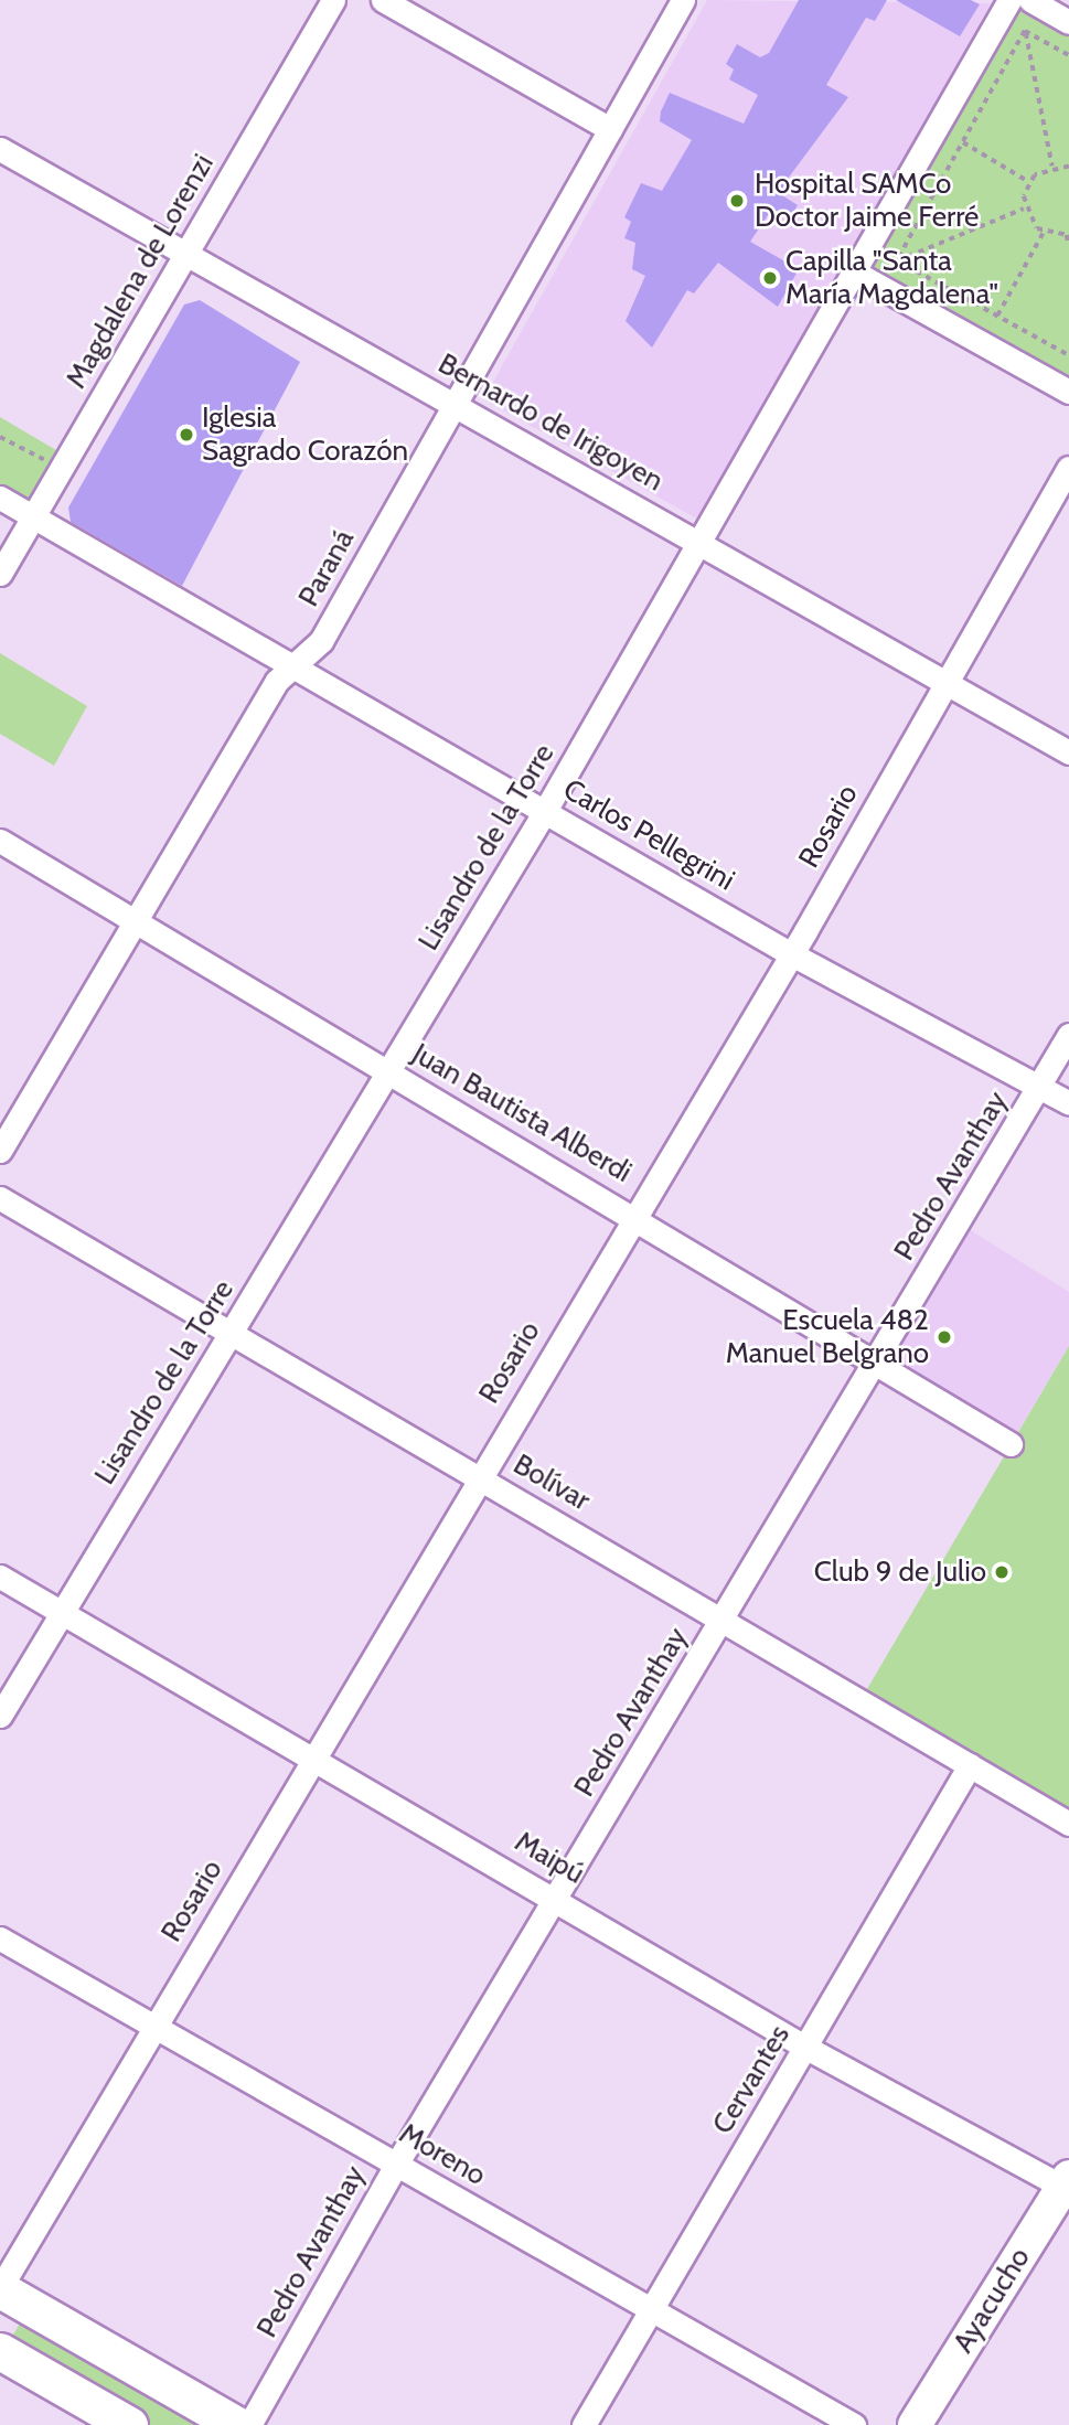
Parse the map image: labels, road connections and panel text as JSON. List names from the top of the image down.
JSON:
{
  "streets": {
    "street": [
      "Magdalena de Lorenzi",
      "Bernardo de Irigoyen",
      "Paraná",
      "Rosario",
      "Carlos Pellegrini",
      "Lisandro de la Torre",
      "Juan Bautista Alberdi",
      "Pedro Avanthay",
      "Bolívar",
      "Maipú",
      "Cervantes",
      "Moreno",
      "Ayacucho"
    ]
  },
  "crossings": [
    ["Magdalena de Lorenzi", "Bernardo de Irigoyen"],
    ["Magdalena de Lorenzi", "Carlos Pellegrini"],
    ["Bernardo de Irigoyen", "Paraná"],
    ["Bernardo de Irigoyen", "Rosario"],
    ["Bernardo de Irigoyen", "Lisandro de la Torre"],
    ["Paraná", "Carlos Pellegrini"],
    ["Paraná", "Juan Bautista Alberdi"],
    ["Rosario", "Carlos Pellegrini"],
    ["Rosario", "Juan Bautista Alberdi"],
    ["Rosario", "Bolívar"],
    ["Rosario", "Maipú"],
    ["Rosario", "Moreno"],
    ["Carlos Pellegrini", "Lisandro de la Torre"],
    ["Carlos Pellegrini", "Pedro Avanthay"],
    ["Lisandro de la Torre", "Juan Bautista Alberdi"],
    ["Lisandro de la Torre", "Bolívar"],
    ["Lisandro de la Torre", "Maipú"],
    ["Juan Bautista Alberdi", "Pedro Avanthay"],
    ["Pedro Avanthay", "Bolívar"],
    ["Pedro Avanthay", "Maipú"],
    ["Pedro Avanthay", "Moreno"],
    ["Bolívar", "Cervantes"],
    ["Maipú", "Cervantes"],
    ["Maipú", "Ayacucho"],
    ["Cervantes", "Moreno"]
  ],
  "places": [
    "Hospital SAMCo Doctor Jaime Ferré",
    "Capilla \"Santa María Magdalena\"",
    "Iglesia Sagrado Corazón",
    "Escuela 482 Manuel Belgrano",
    "Club 9 de Julio"
  ]
}
